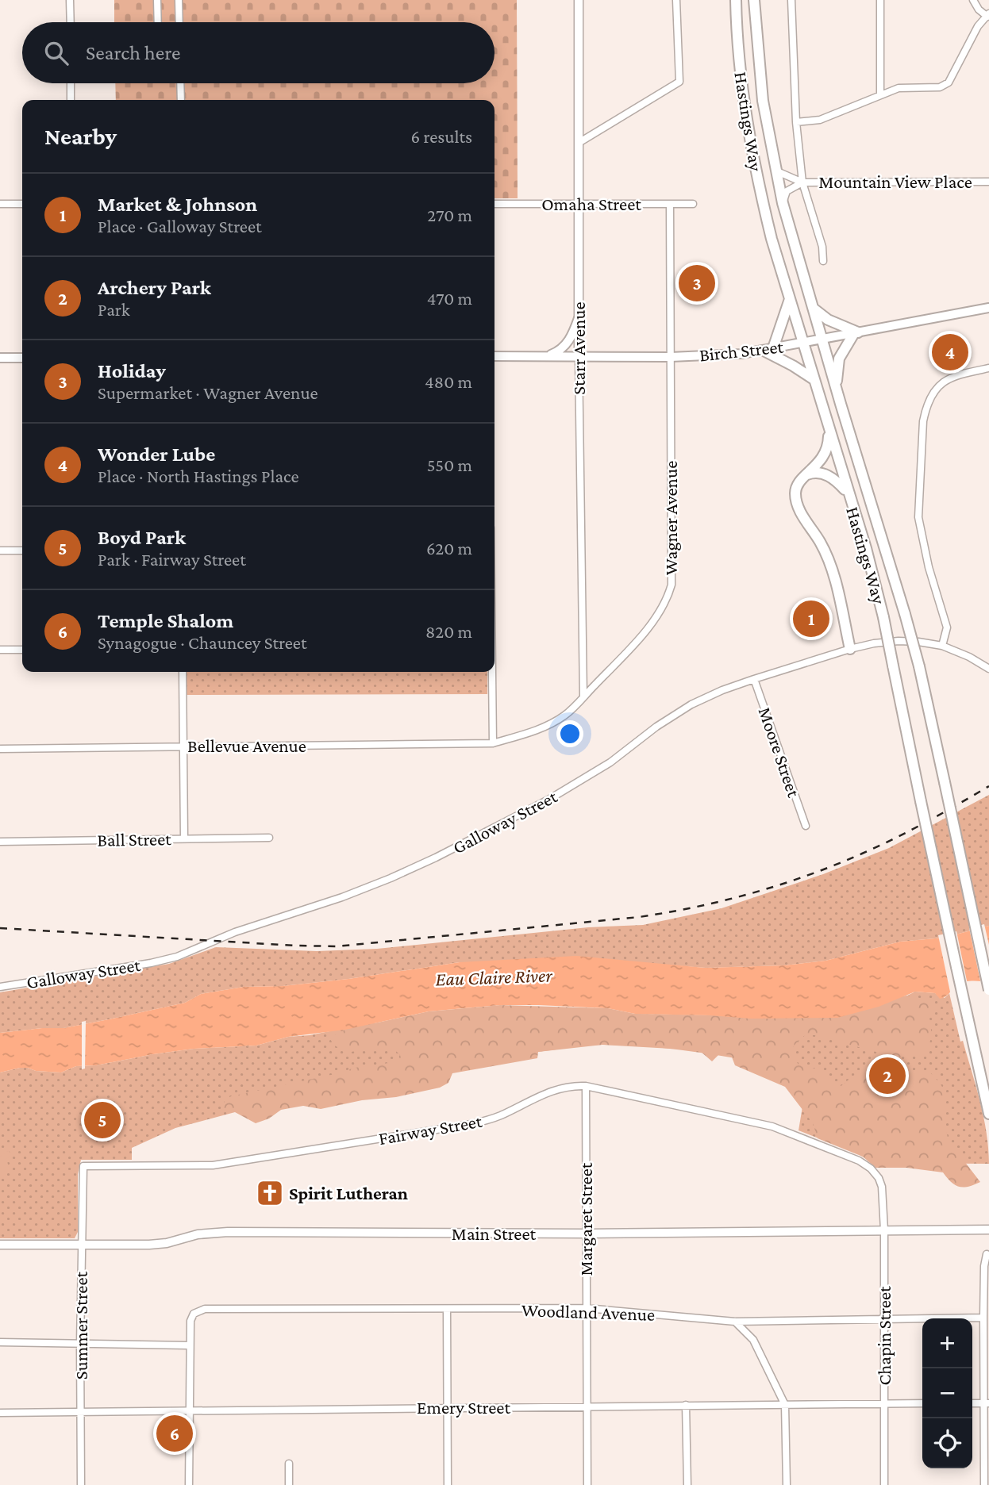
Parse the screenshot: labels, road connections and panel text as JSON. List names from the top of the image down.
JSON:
{
  "streets": {
    "main road": ["Hastings Way", "Birch Street"],
    "street": [
      "Mountain View Place",
      "Omaha Street",
      "Starr Avenue",
      "Wagner Avenue",
      "Bellevue Avenue",
      "Moore Street",
      "Galloway Street",
      "Ball Street",
      "Fairway Street",
      "Margaret Street",
      "Main Street",
      "Woodland Avenue",
      "Summer Street",
      "Chapin Street",
      "Emery Street"
    ]
  },
  "crossings": [
    ["Hastings Way", "Mountain View Place"],
    ["Hastings Way", "Birch Street"],
    ["Omaha Street", "Starr Avenue"],
    ["Omaha Street", "Wagner Avenue"],
    ["Starr Avenue", "Birch Street"],
    ["Starr Avenue", "Wagner Avenue"],
    ["Birch Street", "Wagner Avenue"],
    ["Wagner Avenue", "Bellevue Avenue"],
    ["Moore Street", "Galloway Street"],
    ["Fairway Street", "Margaret Street"],
    ["Fairway Street", "Summer Street"],
    ["Fairway Street", "Chapin Street"],
    ["Margaret Street", "Main Street"],
    ["Margaret Street", "Woodland Avenue"],
    ["Margaret Street", "Emery Street"],
    ["Main Street", "Summer Street"],
    ["Main Street", "Chapin Street"],
    ["Woodland Avenue", "Chapin Street"],
    ["Summer Street", "Emery Street"],
    ["Chapin Street", "Emery Street"]
  ],
  "water": ["Eau Claire River"],
  "places": {
    "church": ["Spirit Lutheran"]
  },
  "page": {
    "search": "Search here",
    "heading": ["Nearby", "6 results"],
    "list": [
      {
        "mark": "1",
        "name": "Market & Johnson",
        "note": "Place · Galloway Street",
        "value": "270 m"
      },
      {
        "mark": "2",
        "name": "Archery Park",
        "note": "Park",
        "value": "470 m"
      },
      {
        "mark": "3",
        "name": "Holiday",
        "note": "Supermarket · Wagner Avenue",
        "value": "480 m"
      },
      {
        "mark": "4",
        "name": "Wonder Lube",
        "note": "Place · North Hastings Place",
        "value": "550 m"
      },
      {
        "mark": "5",
        "name": "Boyd Park",
        "note": "Park · Fairway Street",
        "value": "620 m"
      },
      {
        "mark": "6",
        "name": "Temple Shalom",
        "note": "Synagogue · Chauncey Street",
        "value": "820 m"
      }
    ],
    "pins": [
      "3",
      "4",
      "1",
      "2",
      "5",
      "6"
    ],
    "map_buttons": ["+", "−"]
  }
}
